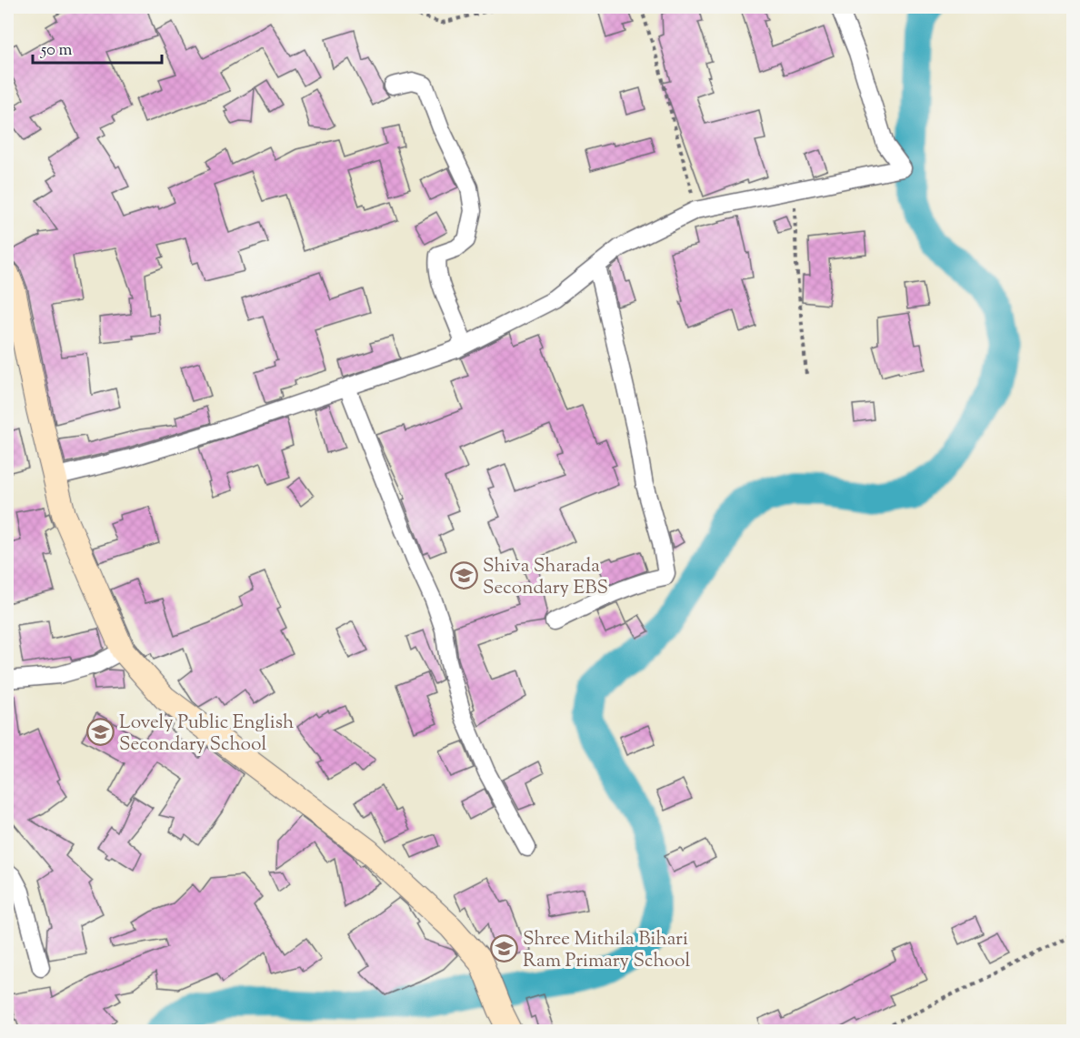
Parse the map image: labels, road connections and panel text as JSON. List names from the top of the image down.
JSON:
{
  "places": {
    "school or university": ["Shiva Sharada Secondary EBS", "Lovely Public English Secondary School", "Shree Mithila Bihari Ram Primary School"]
  },
  "scale_bar": "50 m"
}
